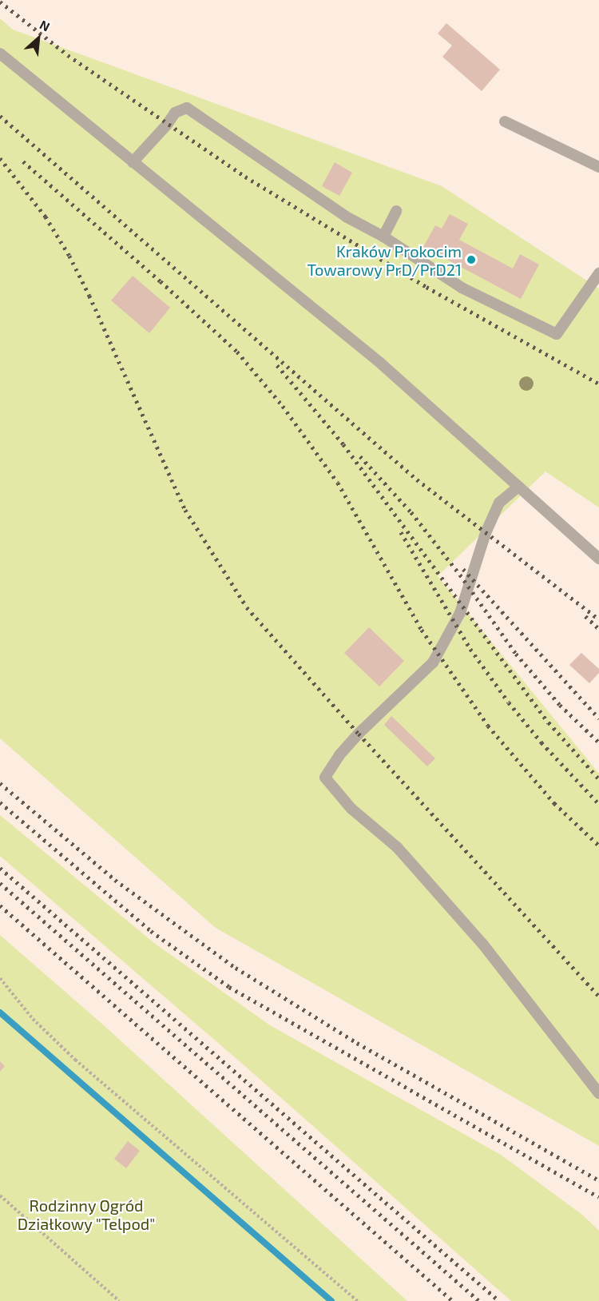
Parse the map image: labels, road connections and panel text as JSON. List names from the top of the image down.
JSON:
{
  "parks": ["Rodzinny Ogród Działkowy \"Telpod\""],
  "places": ["Kraków Prokocim Towarowy PrD/PrD21"],
  "north": "top right"
}
